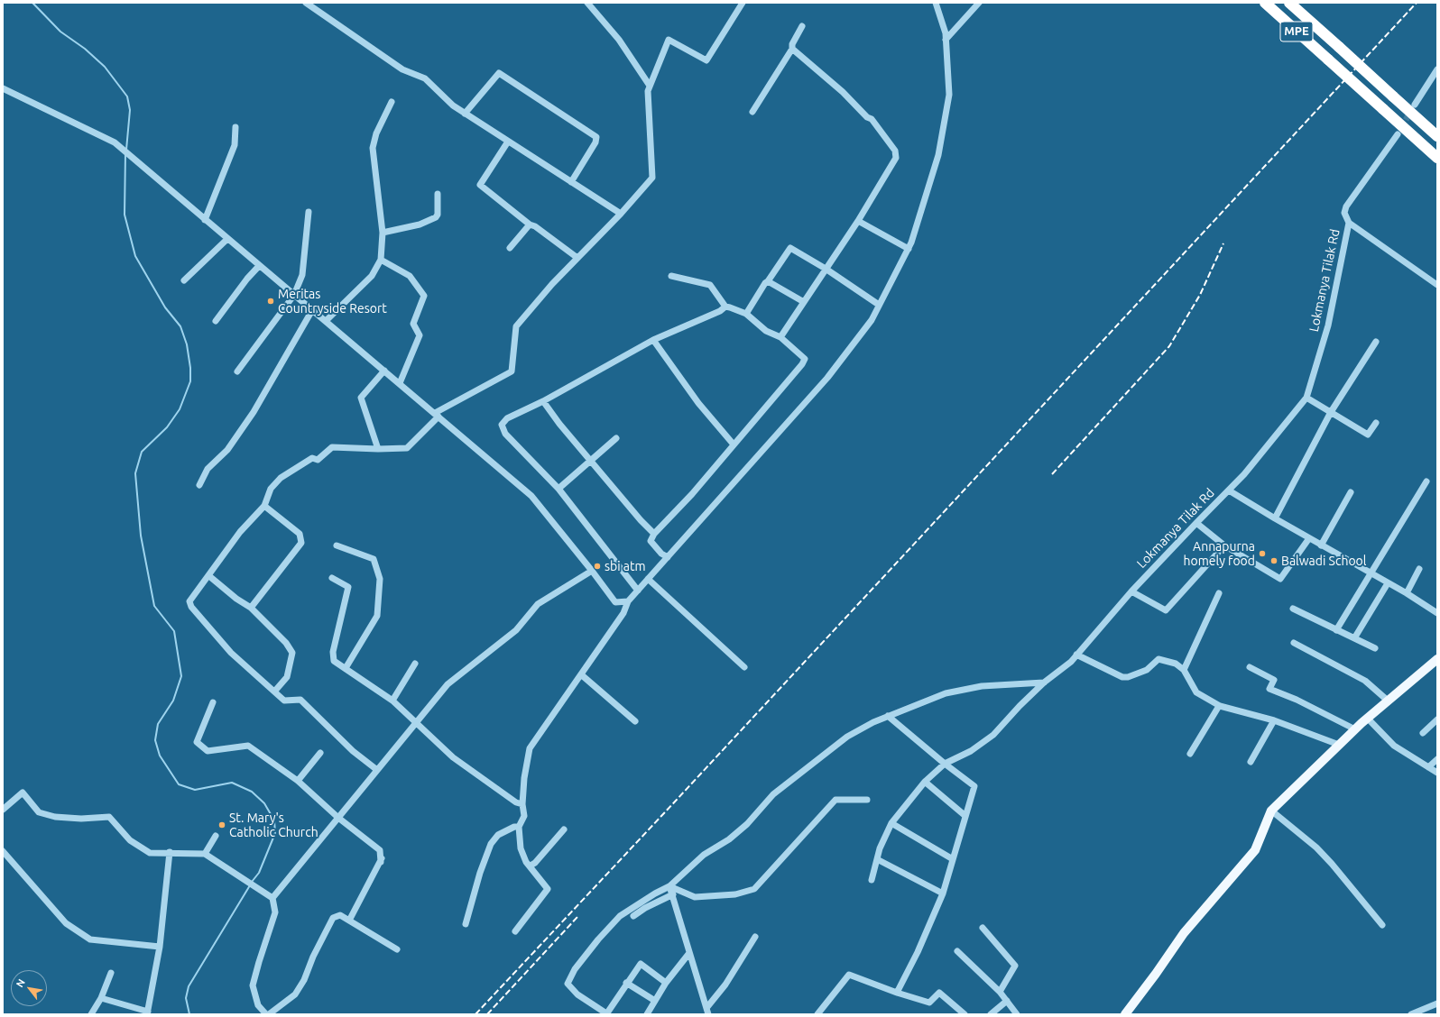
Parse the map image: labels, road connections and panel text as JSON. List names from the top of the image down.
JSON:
{
  "streets": {
    "highway": ["MPE"],
    "street": ["Lokmanya Tilak Rd"]
  },
  "places": [
    "Meritas Countryside Resort",
    "Annapurna homely food",
    "Balwadi School",
    "sbi atm",
    "St. Mary's Catholic Church"
  ],
  "north": "top left"
}
